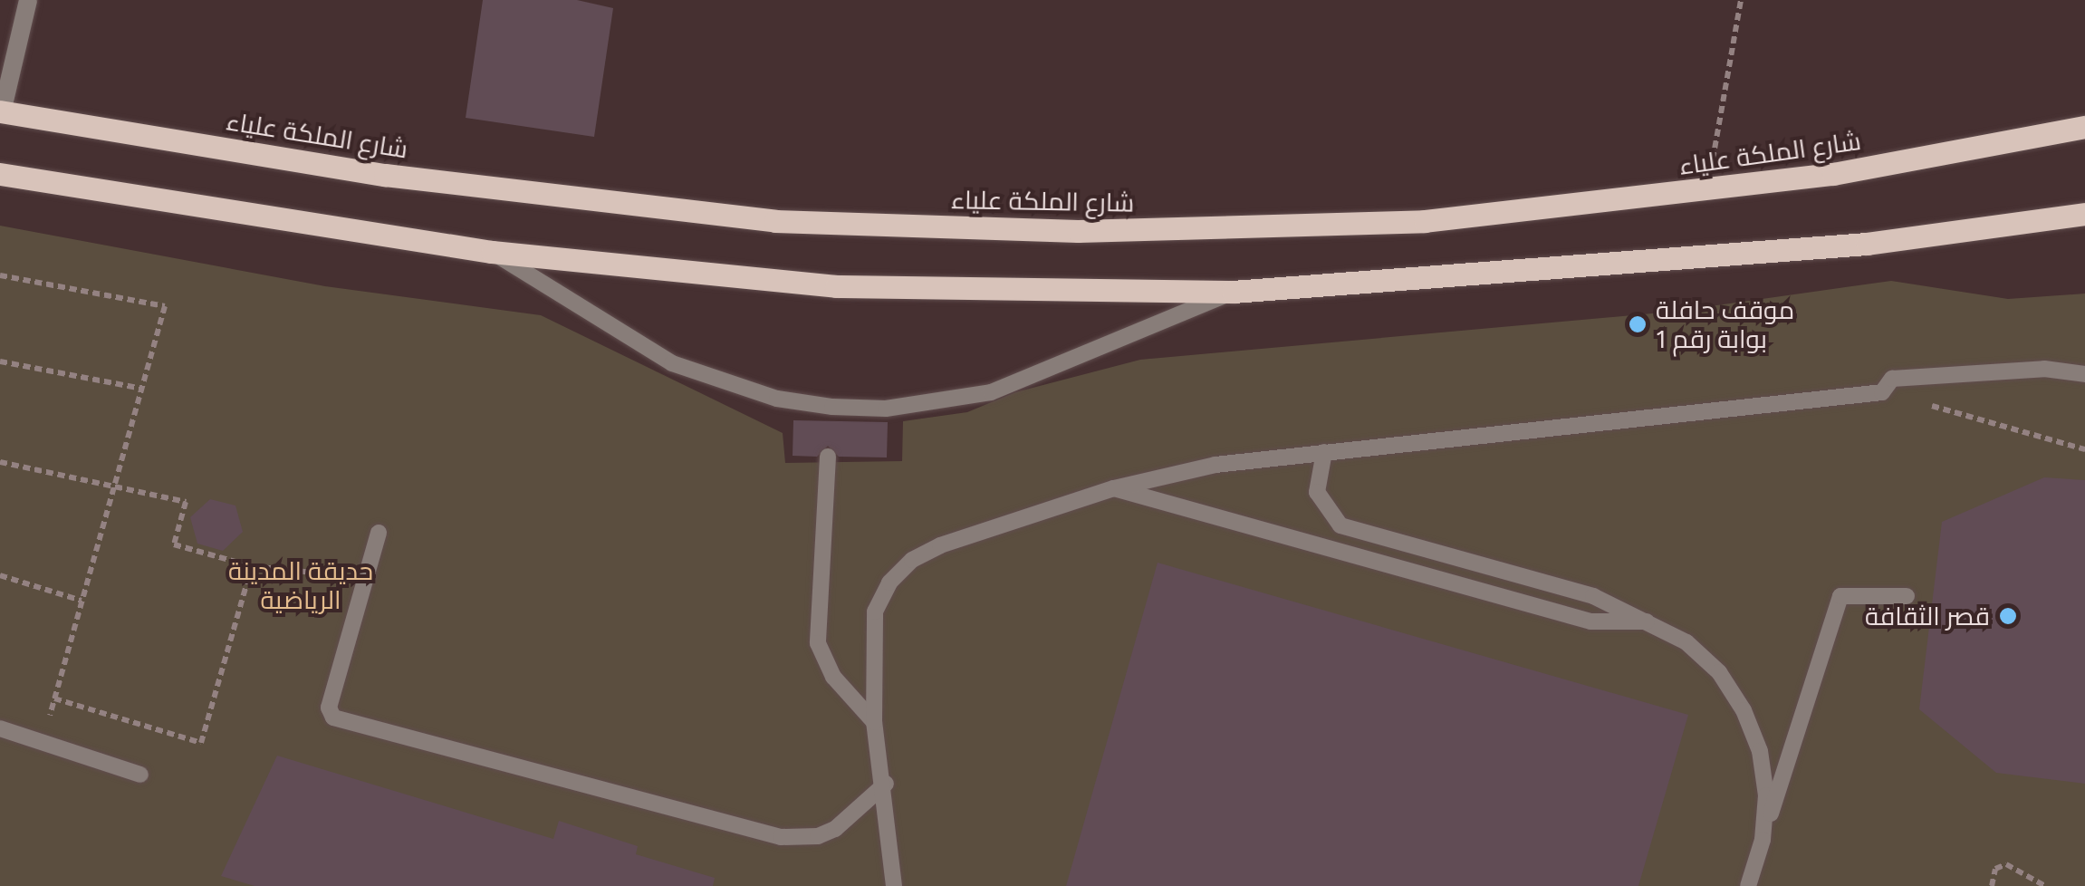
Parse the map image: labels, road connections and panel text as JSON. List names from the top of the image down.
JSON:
{
  "streets": {
    "main road": ["شارع الملكة علياء"]
  },
  "parks": ["حديقة المدينة الرياضية"],
  "places": ["موقف حافلة بوابة رقم 1", "قصر الثقافة"]
}
